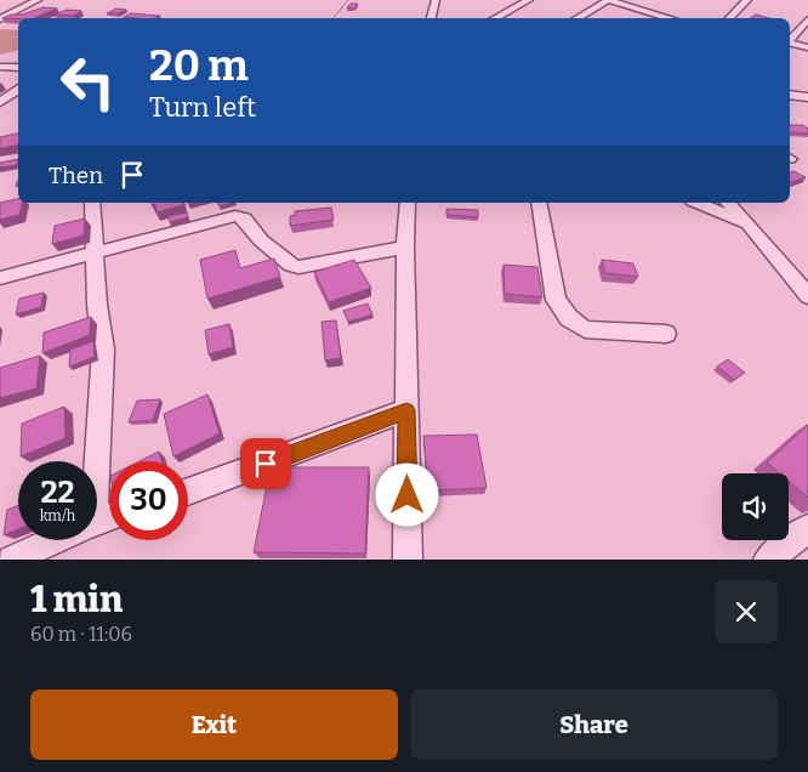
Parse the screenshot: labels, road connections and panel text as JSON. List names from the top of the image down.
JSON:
{
  "page": {
    "turn": ["20 m", "Turn left"],
    "then": "Then",
    "speed": "22 km/h",
    "limit": "30",
    "heading": ["1 min", "60 m · 11:06"],
    "buttons": ["Exit", "Share"]
  }
}
